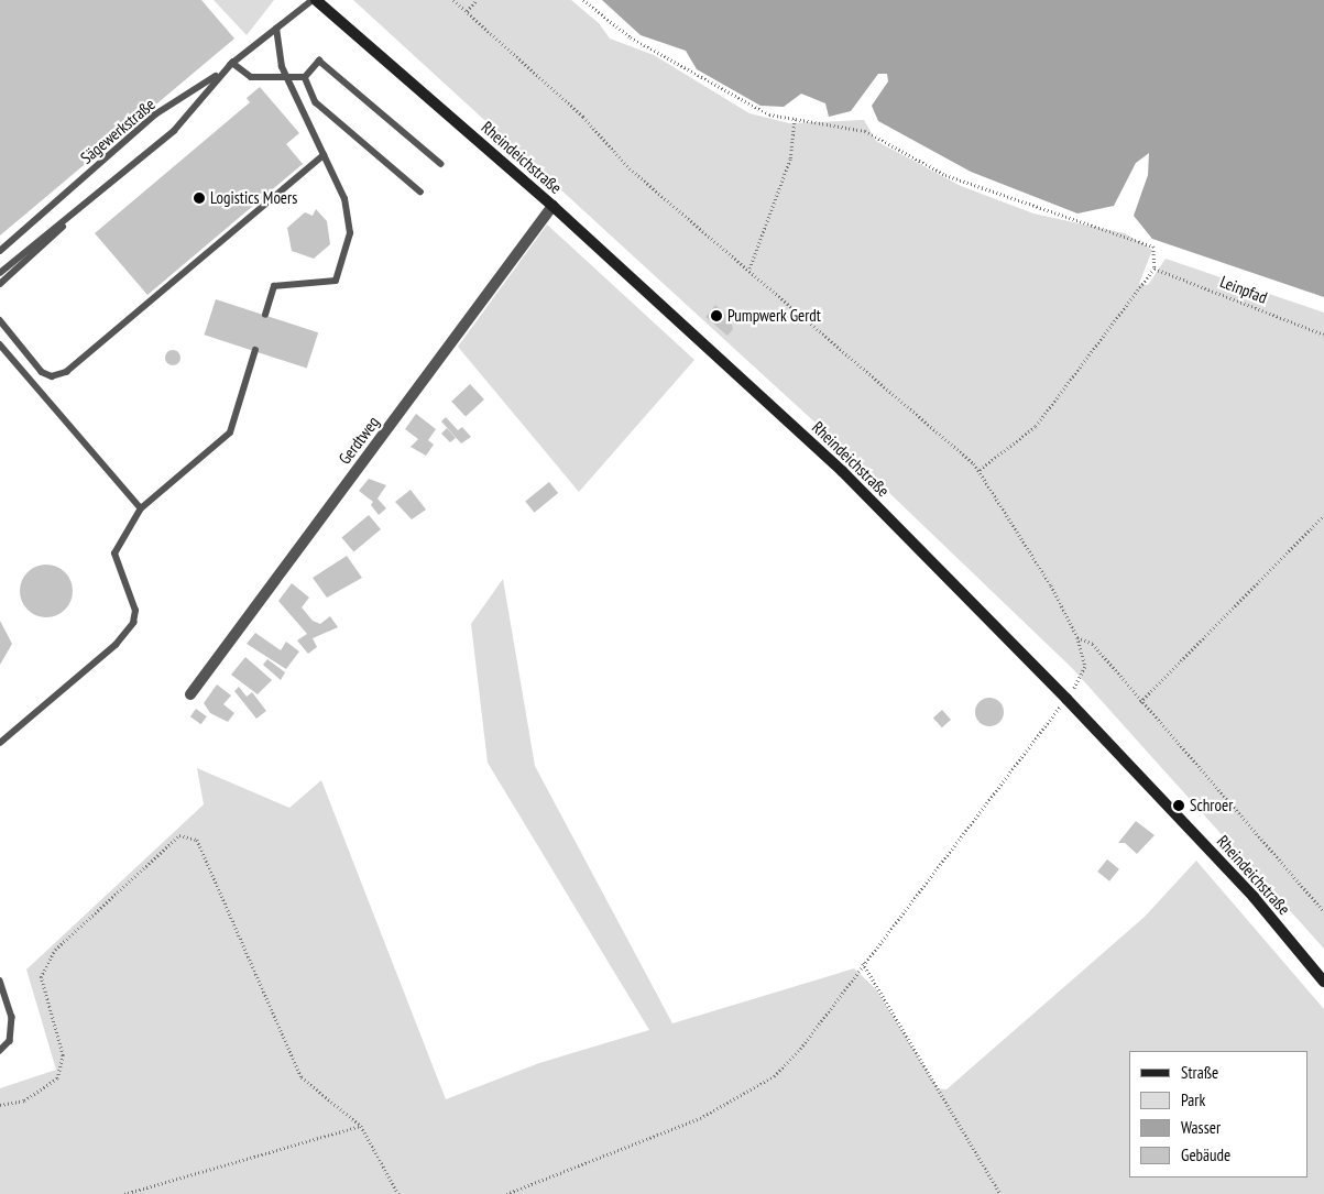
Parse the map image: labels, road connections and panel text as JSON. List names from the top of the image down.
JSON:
{
  "streets": {
    "main road": ["Rheindeichstraße"],
    "street": ["Gerdtweg"],
    "lane": ["Sägewerkstraße"],
    "path": ["Leinpfad"]
  },
  "crossings": [
    ["Sägewerkstraße", "Rheindeichstraße"],
    ["Rheindeichstraße", "Gerdtweg"]
  ],
  "places": ["Logistics Moers", "Pumpwerk Gerdt", "Schroer"],
  "legend": [
    "Straße",
    "Park",
    "Wasser",
    "Gebäude"
  ]
}
